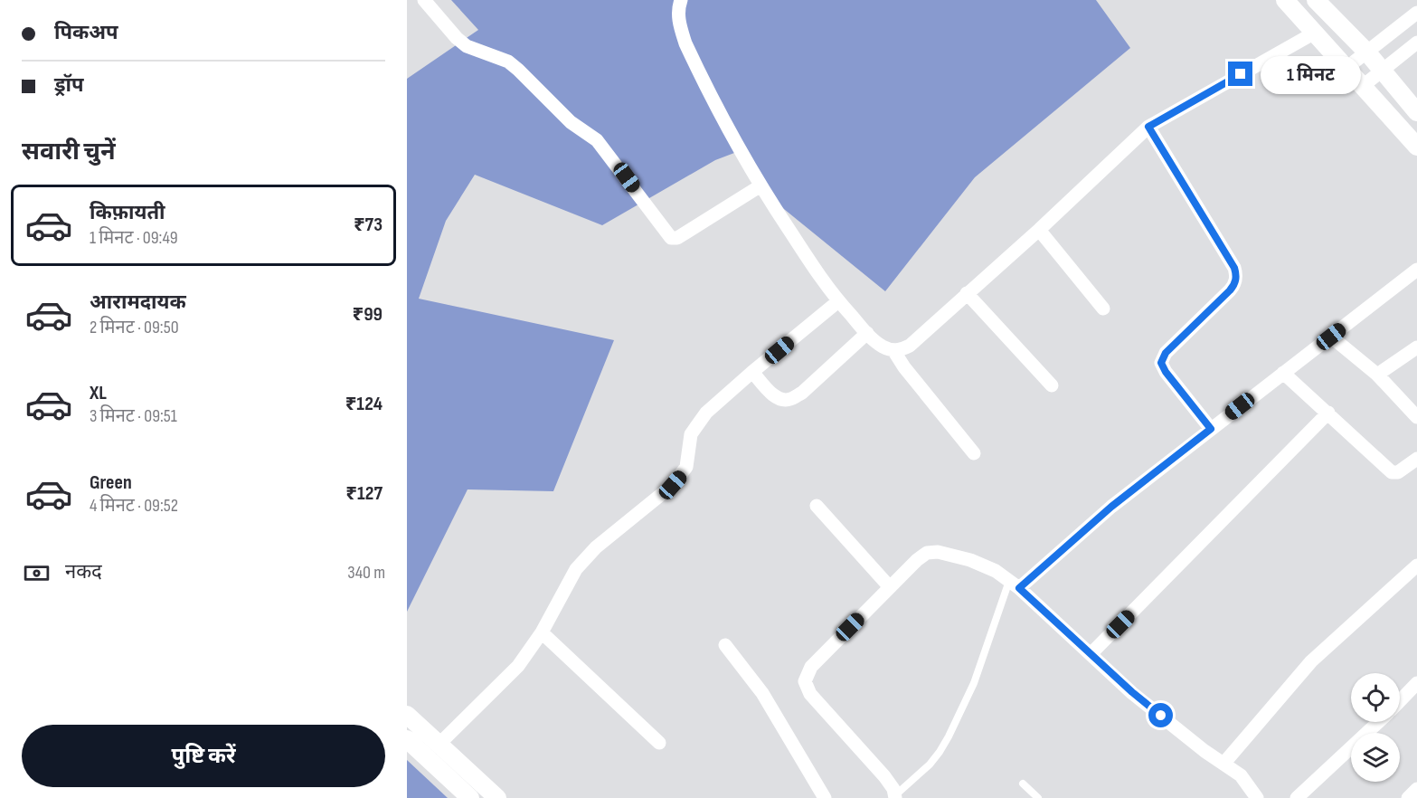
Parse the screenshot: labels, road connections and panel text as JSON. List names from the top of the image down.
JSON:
{
  "page": {
    "banner": ["पिकअप", "ड्रॉप"],
    "bubble": "1 मिनट",
    "heading": "सवारी चुनें",
    "list": [
      {
        "name": "किफ़ायती",
        "note": "1 मिनट · 09:49",
        "value": "₹73"
      },
      {
        "name": "आरामदायक",
        "note": "2 मिनट · 09:50",
        "value": "₹99"
      },
      {
        "name": "XL",
        "note": "3 मिनट · 09:51",
        "value": "₹124"
      },
      {
        "name": "Green",
        "note": "4 मिनट · 09:52",
        "value": "₹127"
      }
    ],
    "pay": ["नकद", "340 m"],
    "buttons": "पुष्टि करें"
  }
}
